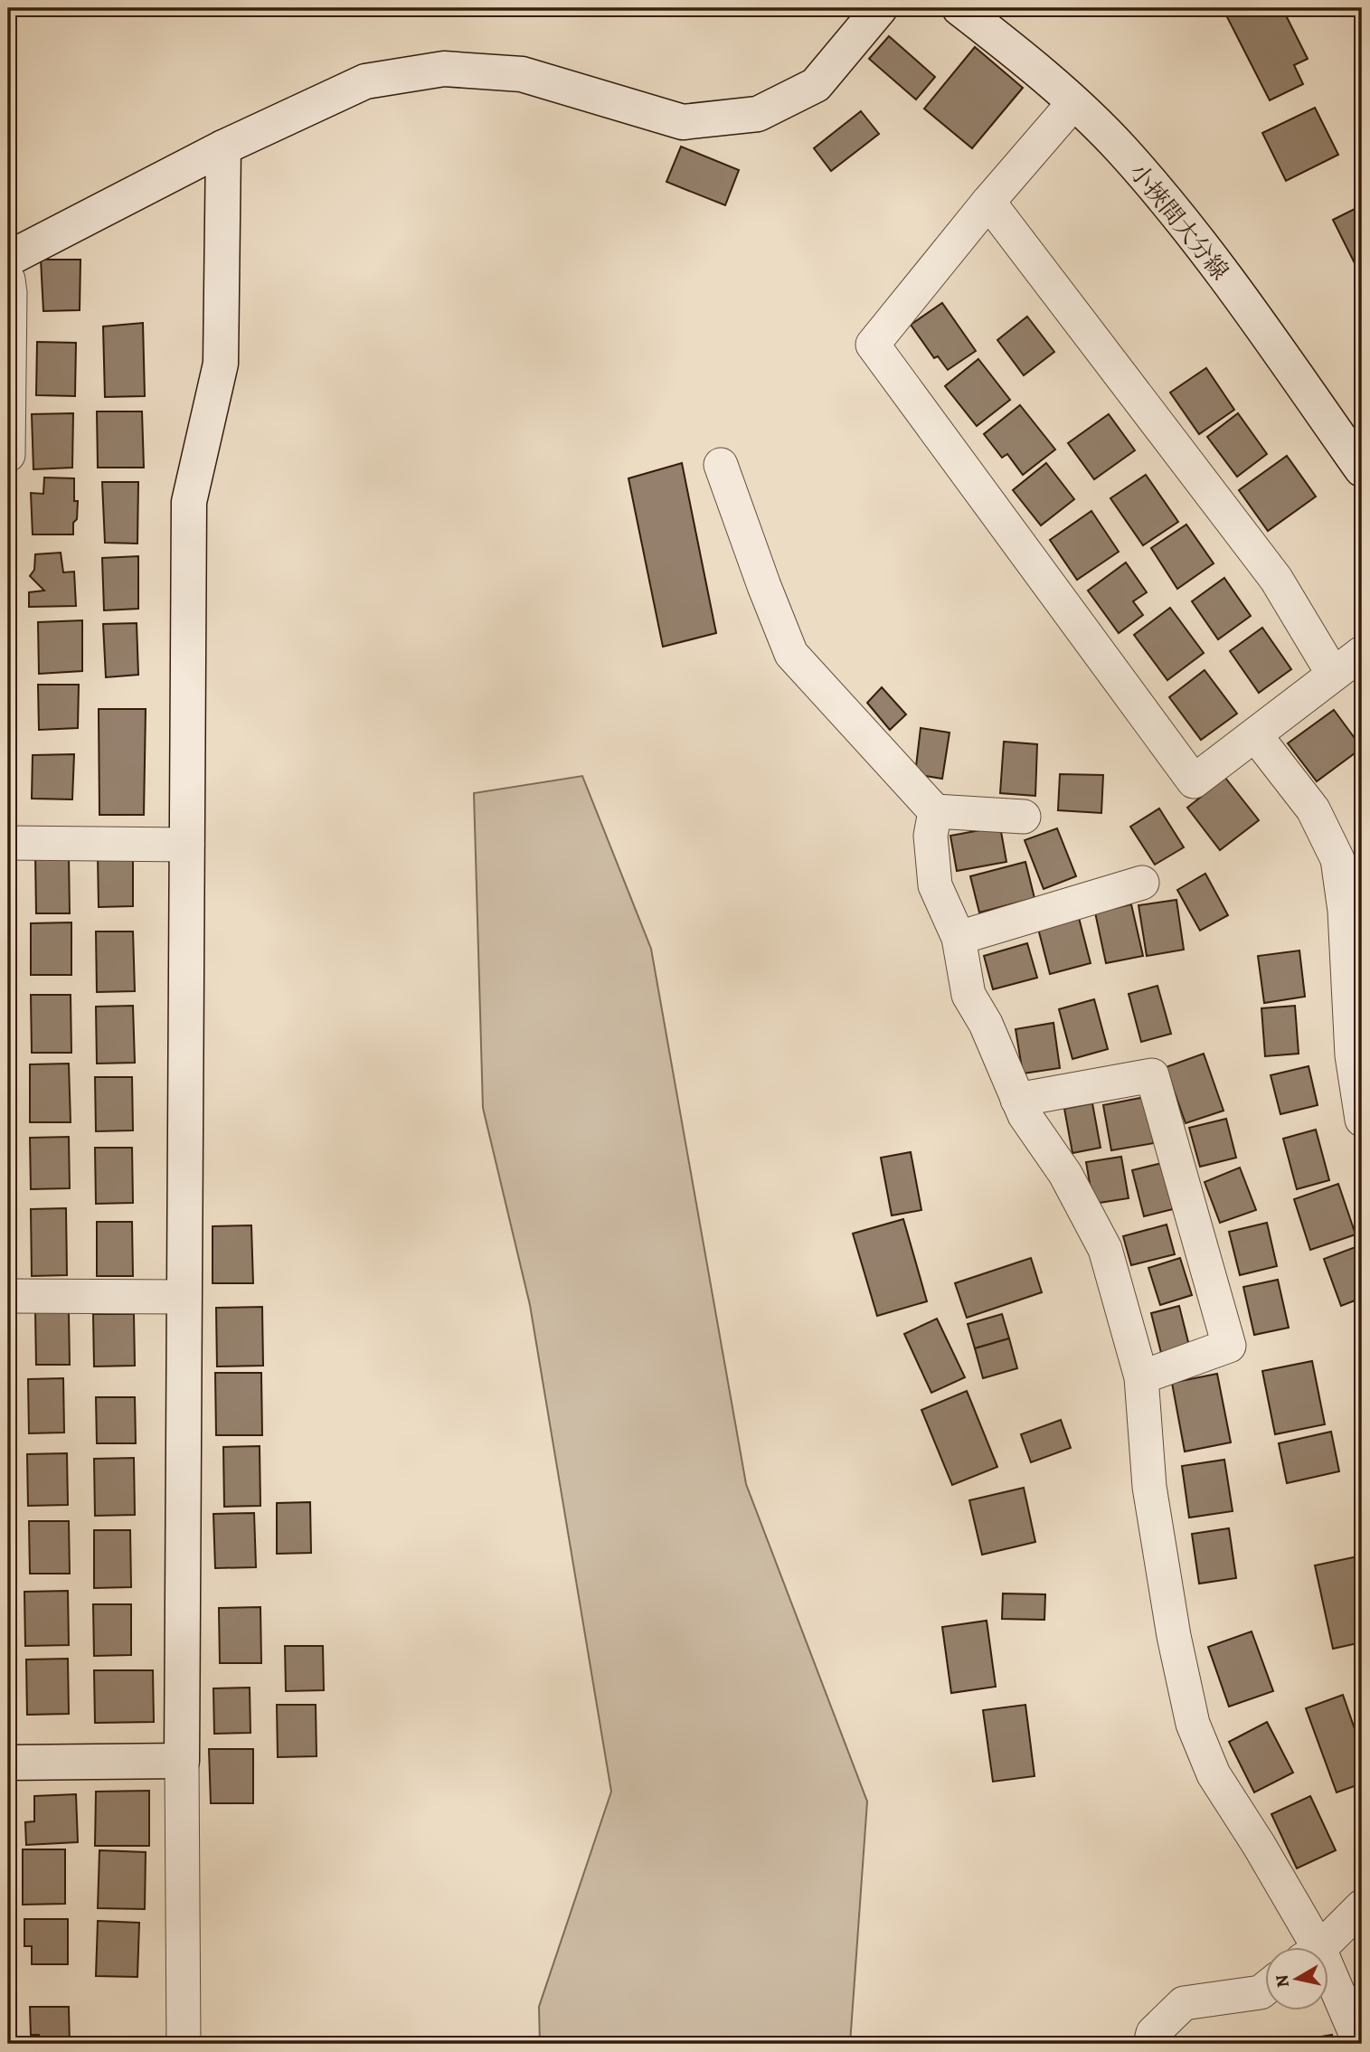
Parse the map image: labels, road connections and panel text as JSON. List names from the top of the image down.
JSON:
{
  "streets": {
    "street": ["小挾間大分線"]
  },
  "north": "left"
}
